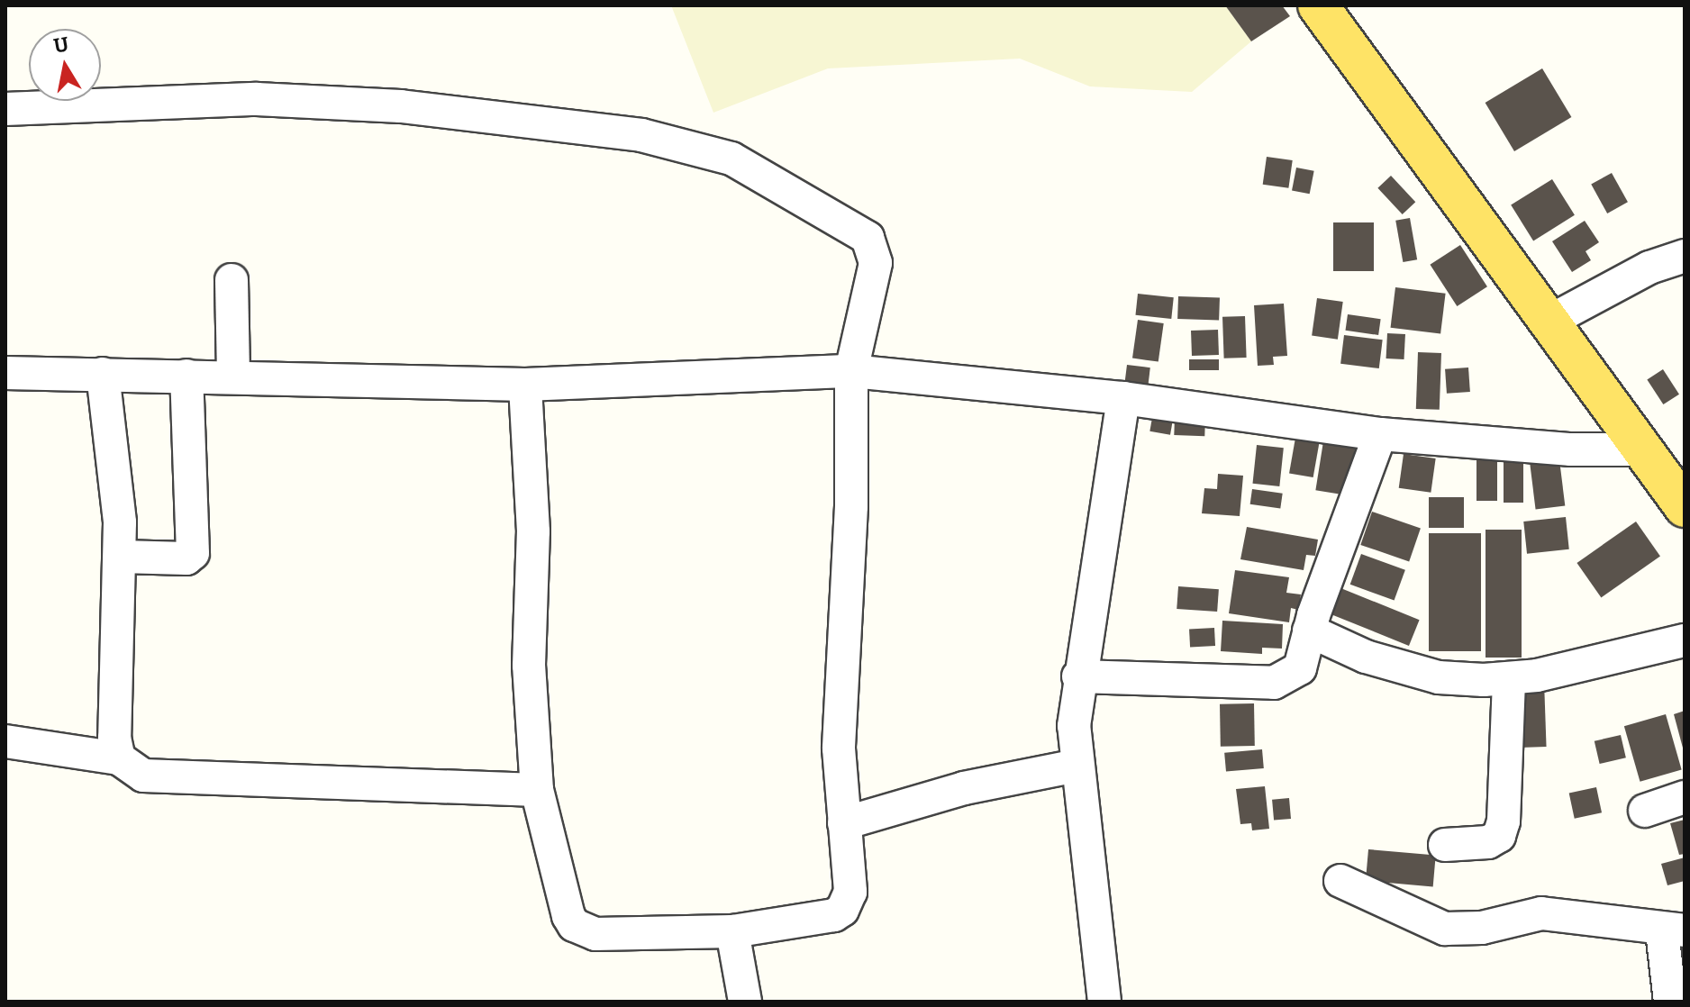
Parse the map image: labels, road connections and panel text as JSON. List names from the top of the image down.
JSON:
{
  "north": "top"
}
